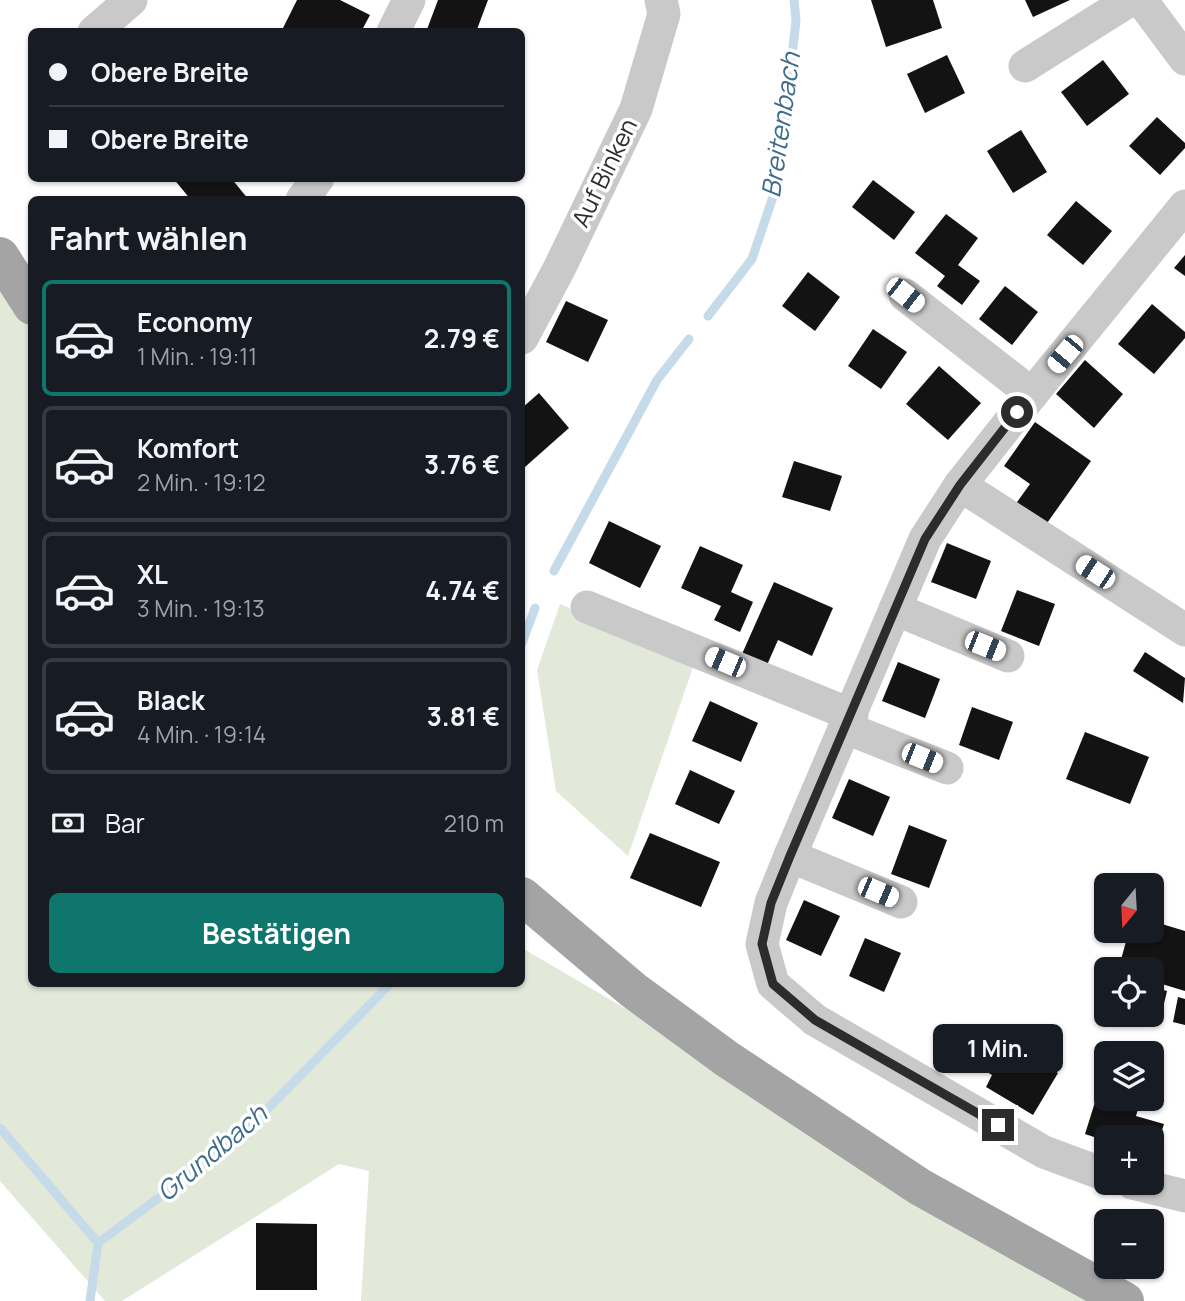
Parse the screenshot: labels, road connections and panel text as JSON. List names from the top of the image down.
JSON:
{
  "streets": {
    "street": ["Auf Binken"]
  },
  "water": ["Breitenbach", "Grundbach"],
  "north": "bottom",
  "page": {
    "banner": ["Obere Breite", "Obere Breite"],
    "heading": "Fahrt wählen",
    "list": [
      {
        "name": "Economy",
        "note": "1 Min. · 19:11",
        "value": "2.79 €"
      },
      {
        "name": "Komfort",
        "note": "2 Min. · 19:12",
        "value": "3.76 €"
      },
      {
        "name": "XL",
        "note": "3 Min. · 19:13",
        "value": "4.74 €"
      },
      {
        "name": "Black",
        "note": "4 Min. · 19:14",
        "value": "3.81 €"
      }
    ],
    "pay": ["Bar", "210 m"],
    "map_buttons": ["+", "−"],
    "buttons": "Bestätigen",
    "bubble": "1 Min."
  }
}
